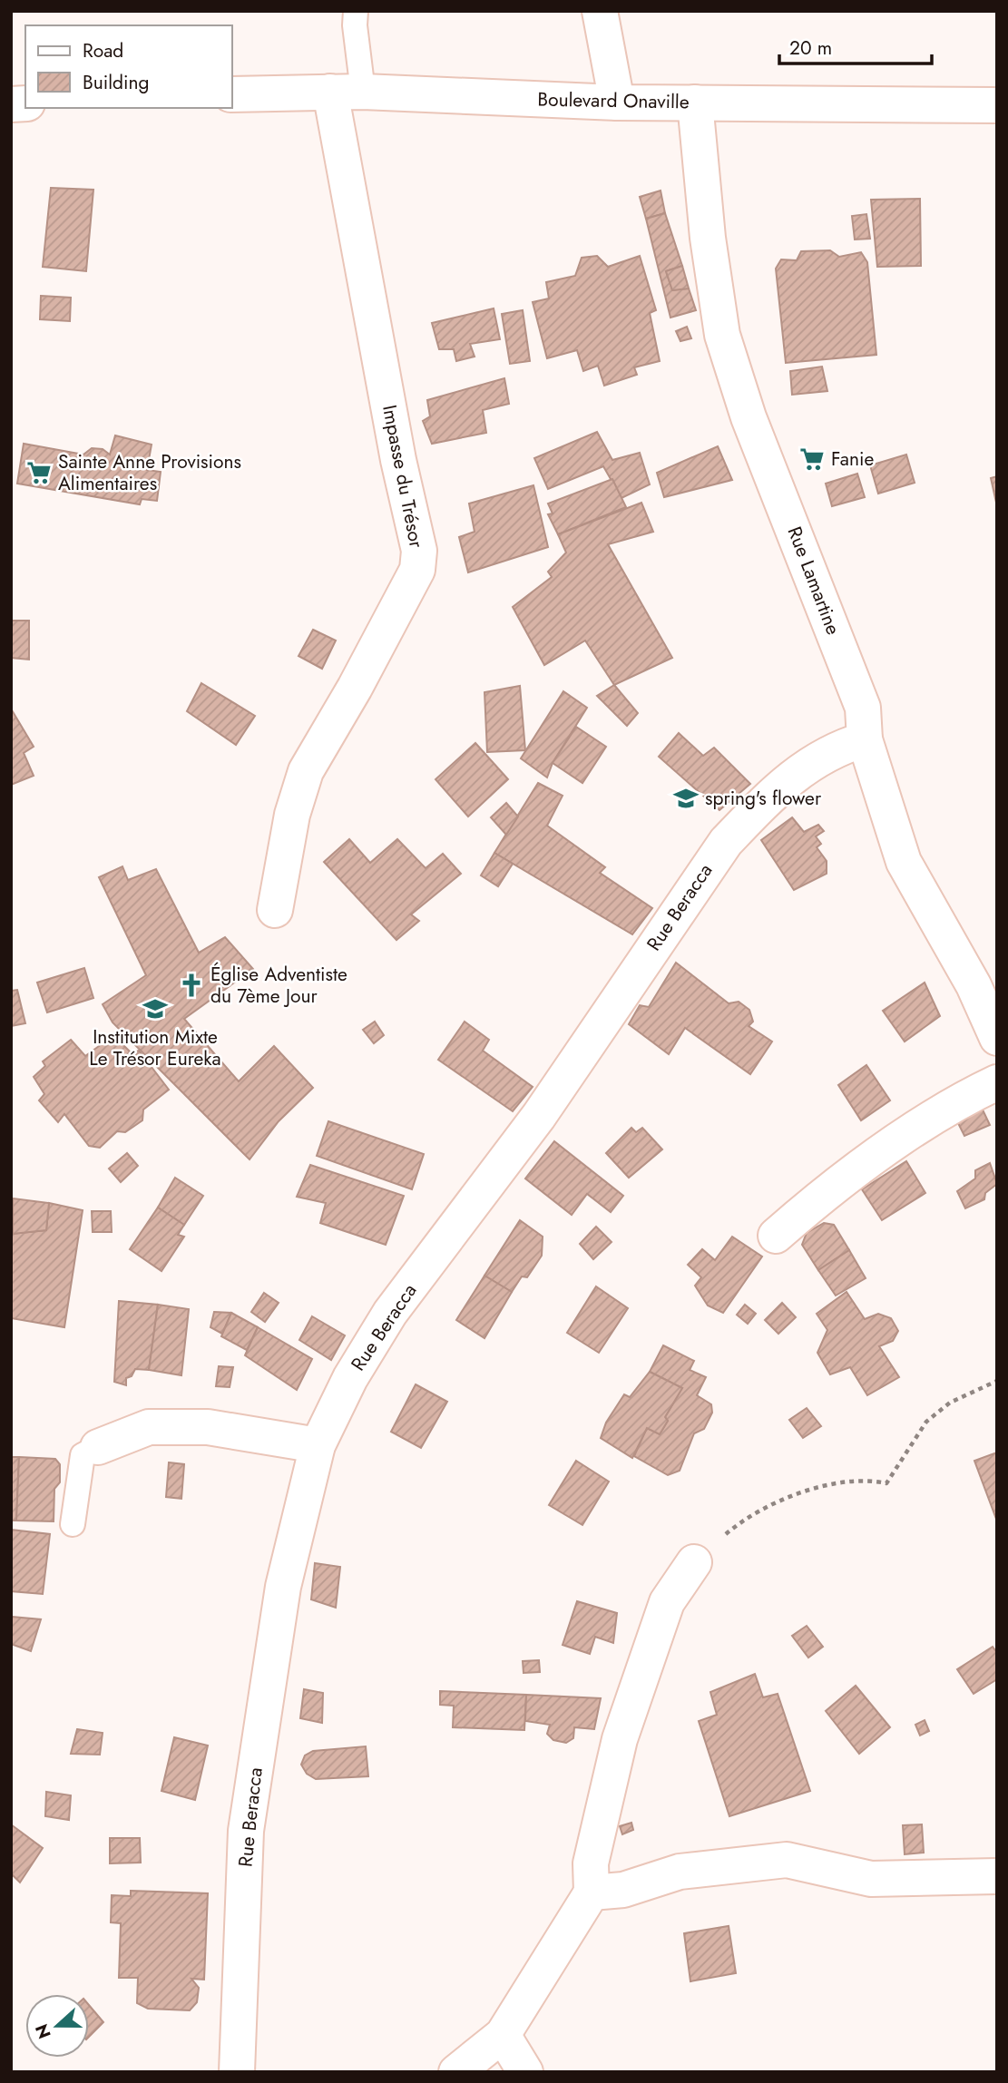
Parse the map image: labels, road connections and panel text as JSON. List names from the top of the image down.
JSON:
{
  "streets": {
    "street": [
      "Boulevard Onaville",
      "Impasse du Trésor",
      "Rue Lamartine",
      "Rue Beracca"
    ]
  },
  "crossings": [
    ["Boulevard Onaville", "Impasse du Trésor"],
    ["Boulevard Onaville", "Rue Lamartine"],
    ["Rue Lamartine", "Rue Beracca"]
  ],
  "places": {
    "supermarket": ["Fanie", "Sainte Anne Provisions Alimentaires"],
    "school or university": ["spring's flower", "Institution Mixte Le Trésor Eureka"],
    "church": ["Église Adventiste du 7ème Jour"]
  },
  "legend": ["Road", "Building"],
  "scale_bar": "20 m",
  "north": "left"
}
